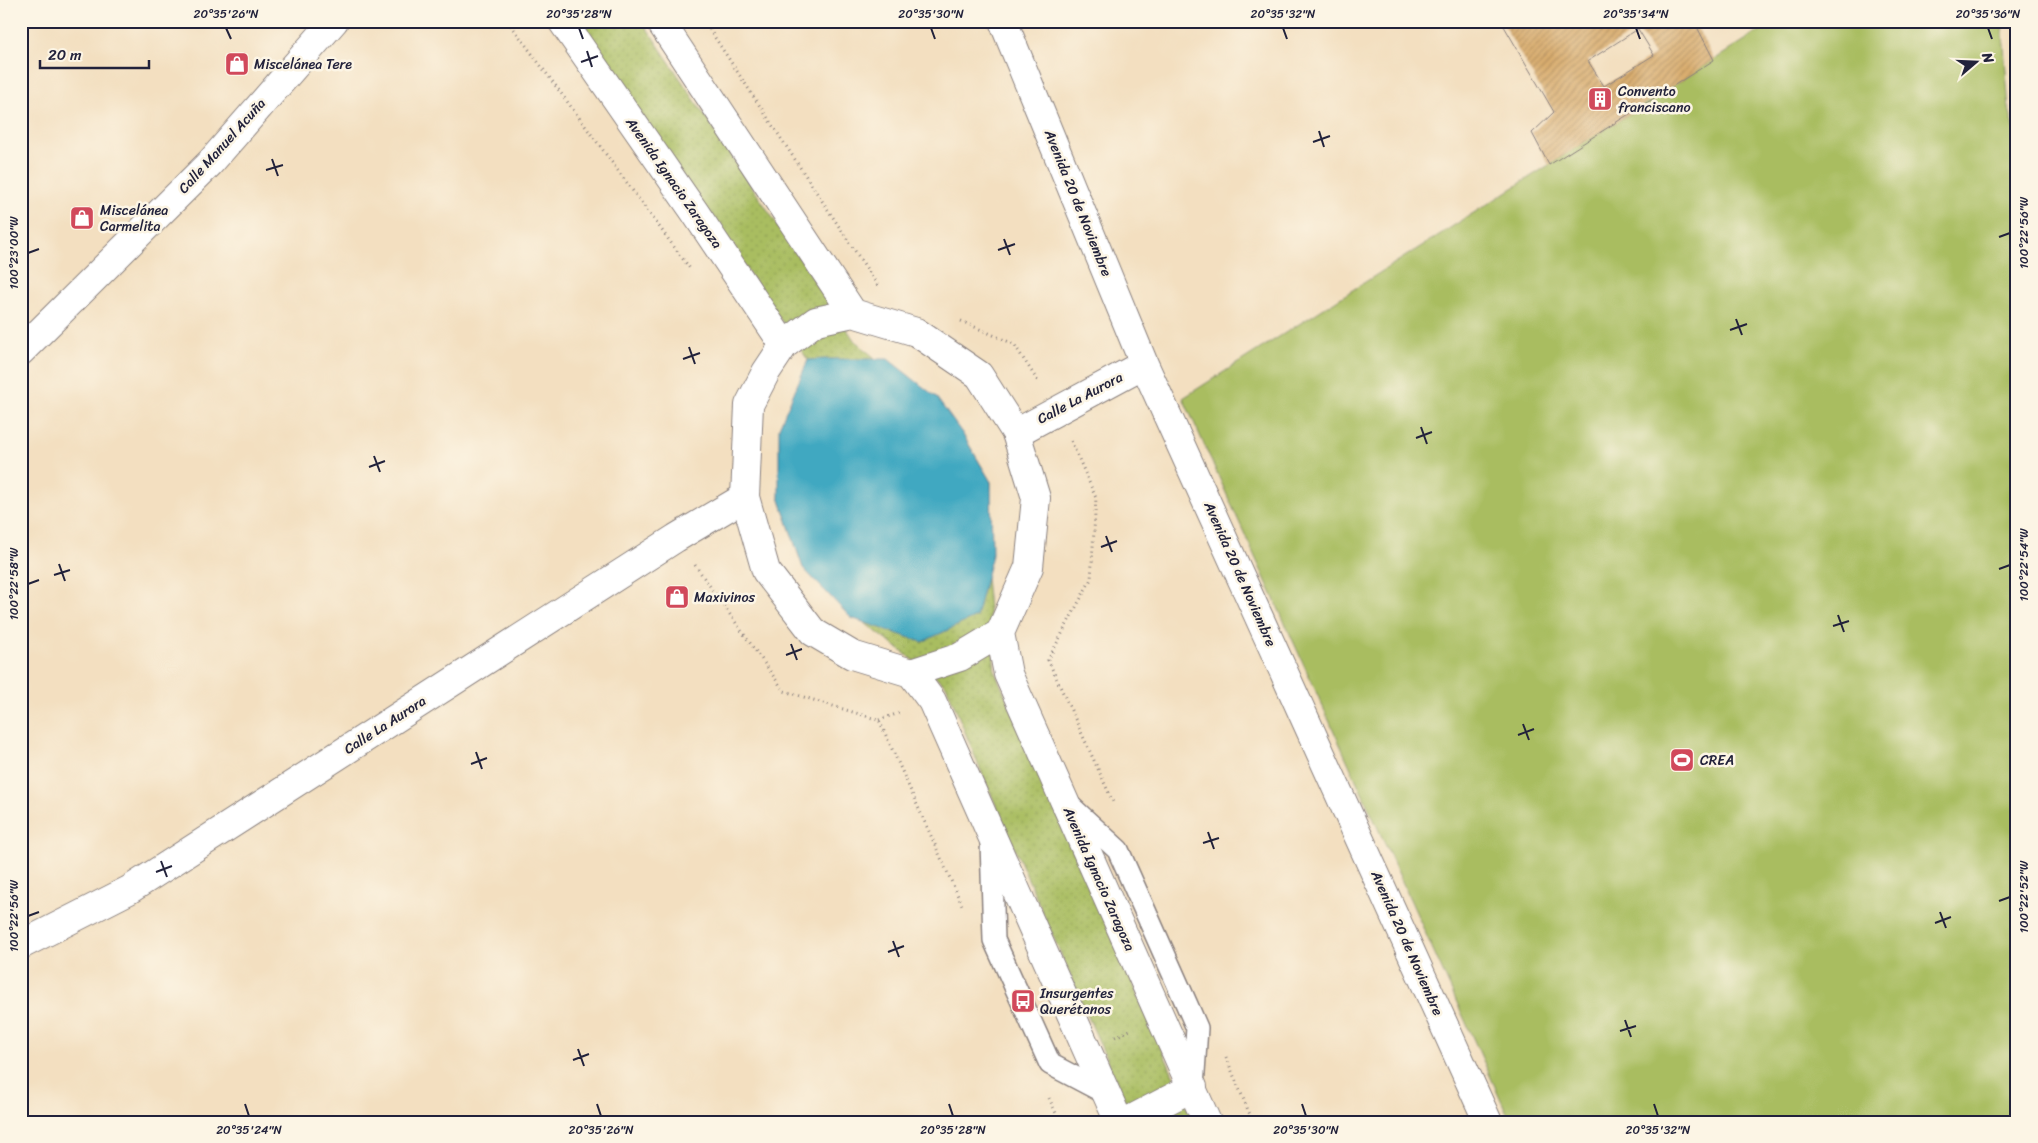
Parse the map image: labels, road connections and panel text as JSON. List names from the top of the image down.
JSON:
{
  "streets": {
    "main road": [
      "Calle Manuel Acuña",
      "Avenida Ignacio Zaragoza",
      "Avenida 20 de Noviembre",
      "Calle La Aurora"
    ]
  },
  "crossings": [
    ["Avenida 20 de Noviembre", "Calle La Aurora"]
  ],
  "places": {
    "shop": ["Miscelánea Tere", "Miscelánea Carmelita", "Maxivinos"],
    "building": ["Convento franciscano"],
    "sports": ["CREA"],
    "bus stop": ["Insurgentes Querétanos"]
  },
  "scale_bar": "20 m",
  "north": "right",
  "coordinates": [
    "20°35'26\"N",
    "20°35'28\"N",
    "20°35'30\"N",
    "20°35'32\"N",
    "20°35'34\"N",
    "20°35'36\"N",
    "100°22'56\"W",
    "100°23'00\"W",
    "100°22'54\"W",
    "100°22'58\"W",
    "100°22'52\"W",
    "20°35'24\"N"
  ]
}
